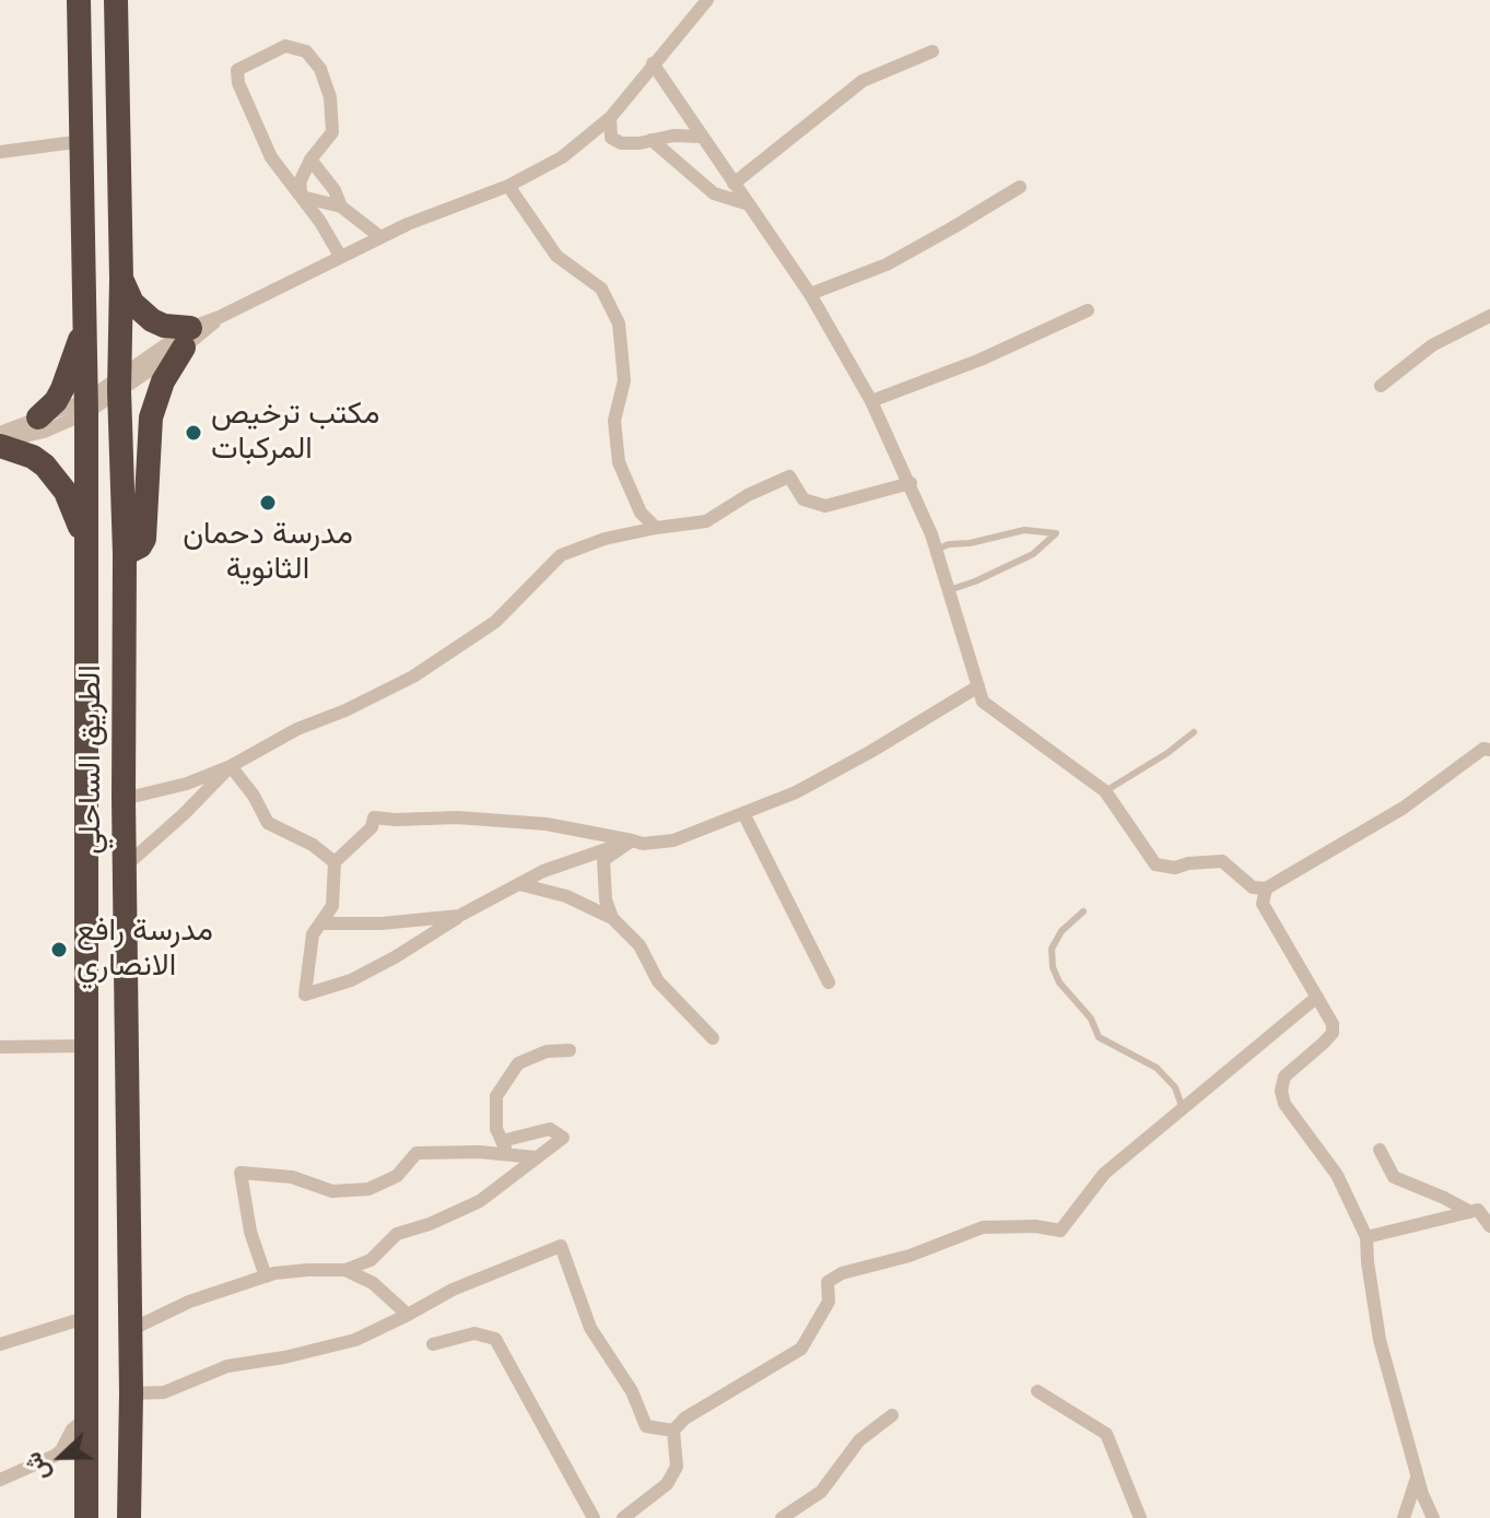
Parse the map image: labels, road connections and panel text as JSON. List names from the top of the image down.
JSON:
{
  "streets": {
    "highway": ["الطريق الساحلي"]
  },
  "places": ["مكتب ترخيص المركبات", "مدرسة دحمان الثانوية", "مدرسة رافع الانصاري"],
  "north": "left"
}
